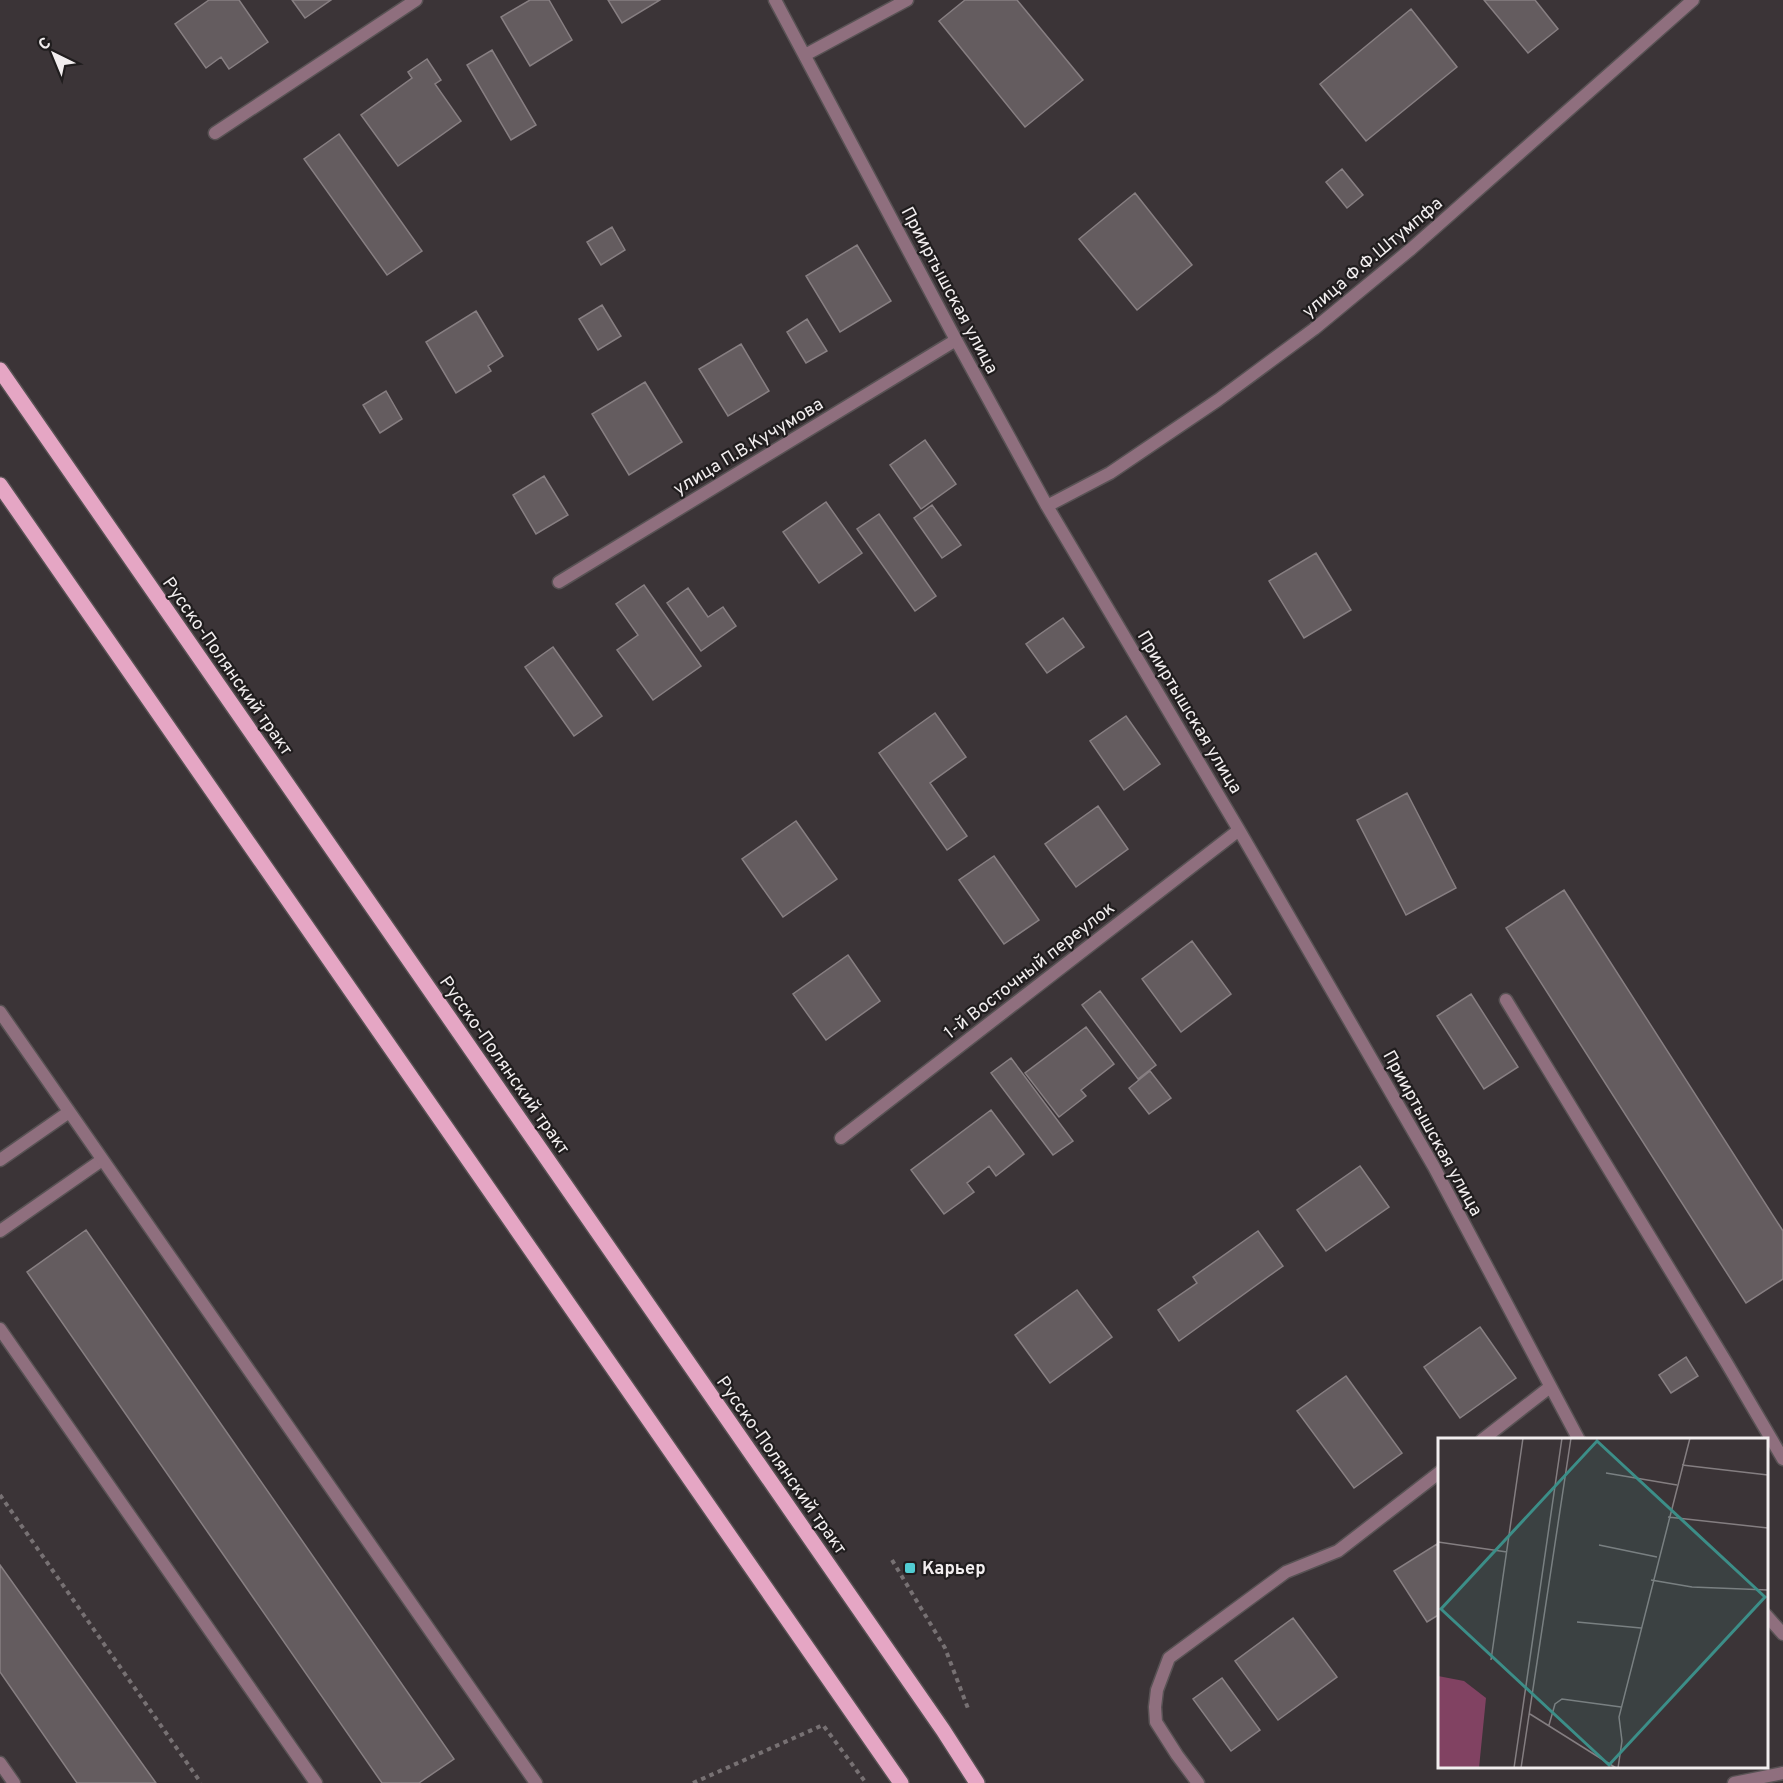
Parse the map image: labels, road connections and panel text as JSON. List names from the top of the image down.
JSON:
{
  "streets": {
    "main road": ["Русско-Полянский тракт"],
    "street": [
      "улица Ф.Ф.Штумпфа",
      "Прииртышская улица",
      "улица П.В.Кучумова",
      "1-й Восточный переулок"
    ]
  },
  "crossings": [
    ["улица Ф.Ф.Штумпфа", "Прииртышская улица"],
    ["Прииртышская улица", "улица П.В.Кучумова"],
    ["Прииртышская улица", "1-й Восточный переулок"]
  ],
  "places": {
    "transit": ["Карьер"]
  },
  "north": "top left"
}
